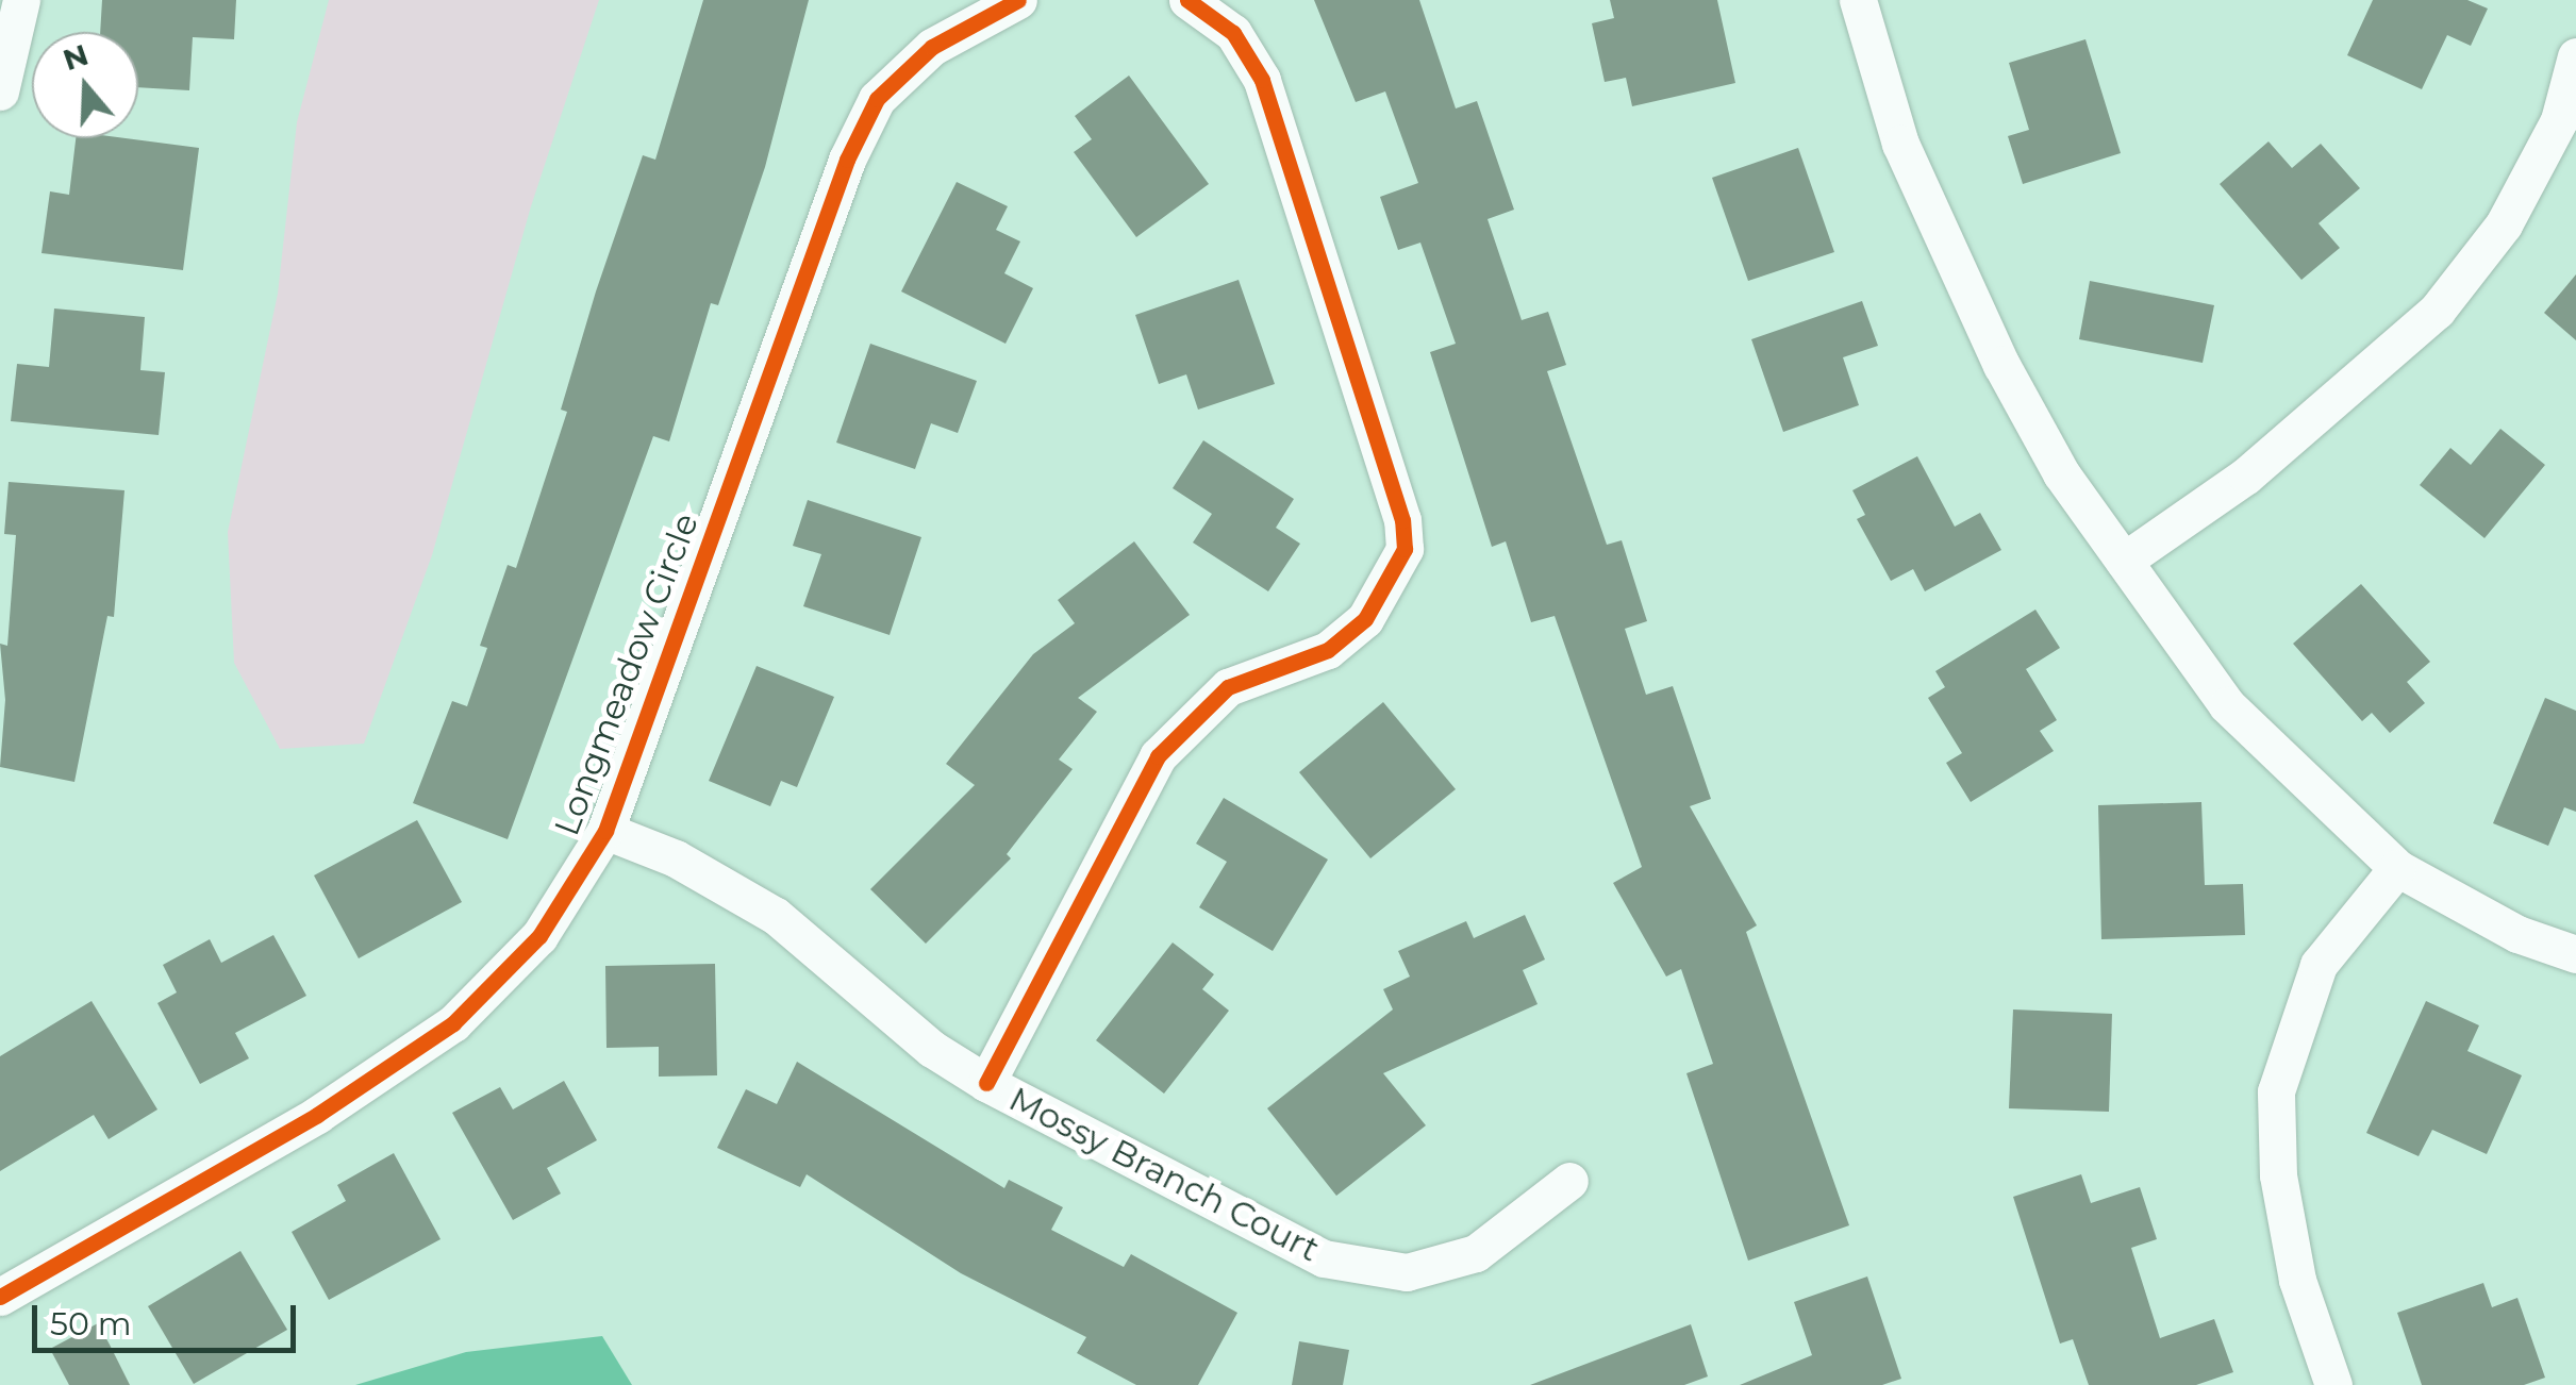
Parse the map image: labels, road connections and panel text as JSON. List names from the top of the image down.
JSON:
{
  "streets": {
    "street": ["Longmeadow Circle", "Mossy Branch Court"]
  },
  "crossings": [
    ["Longmeadow Circle", "Mossy Branch Court"]
  ],
  "scale_bar": "50 m",
  "north": "top"
}
